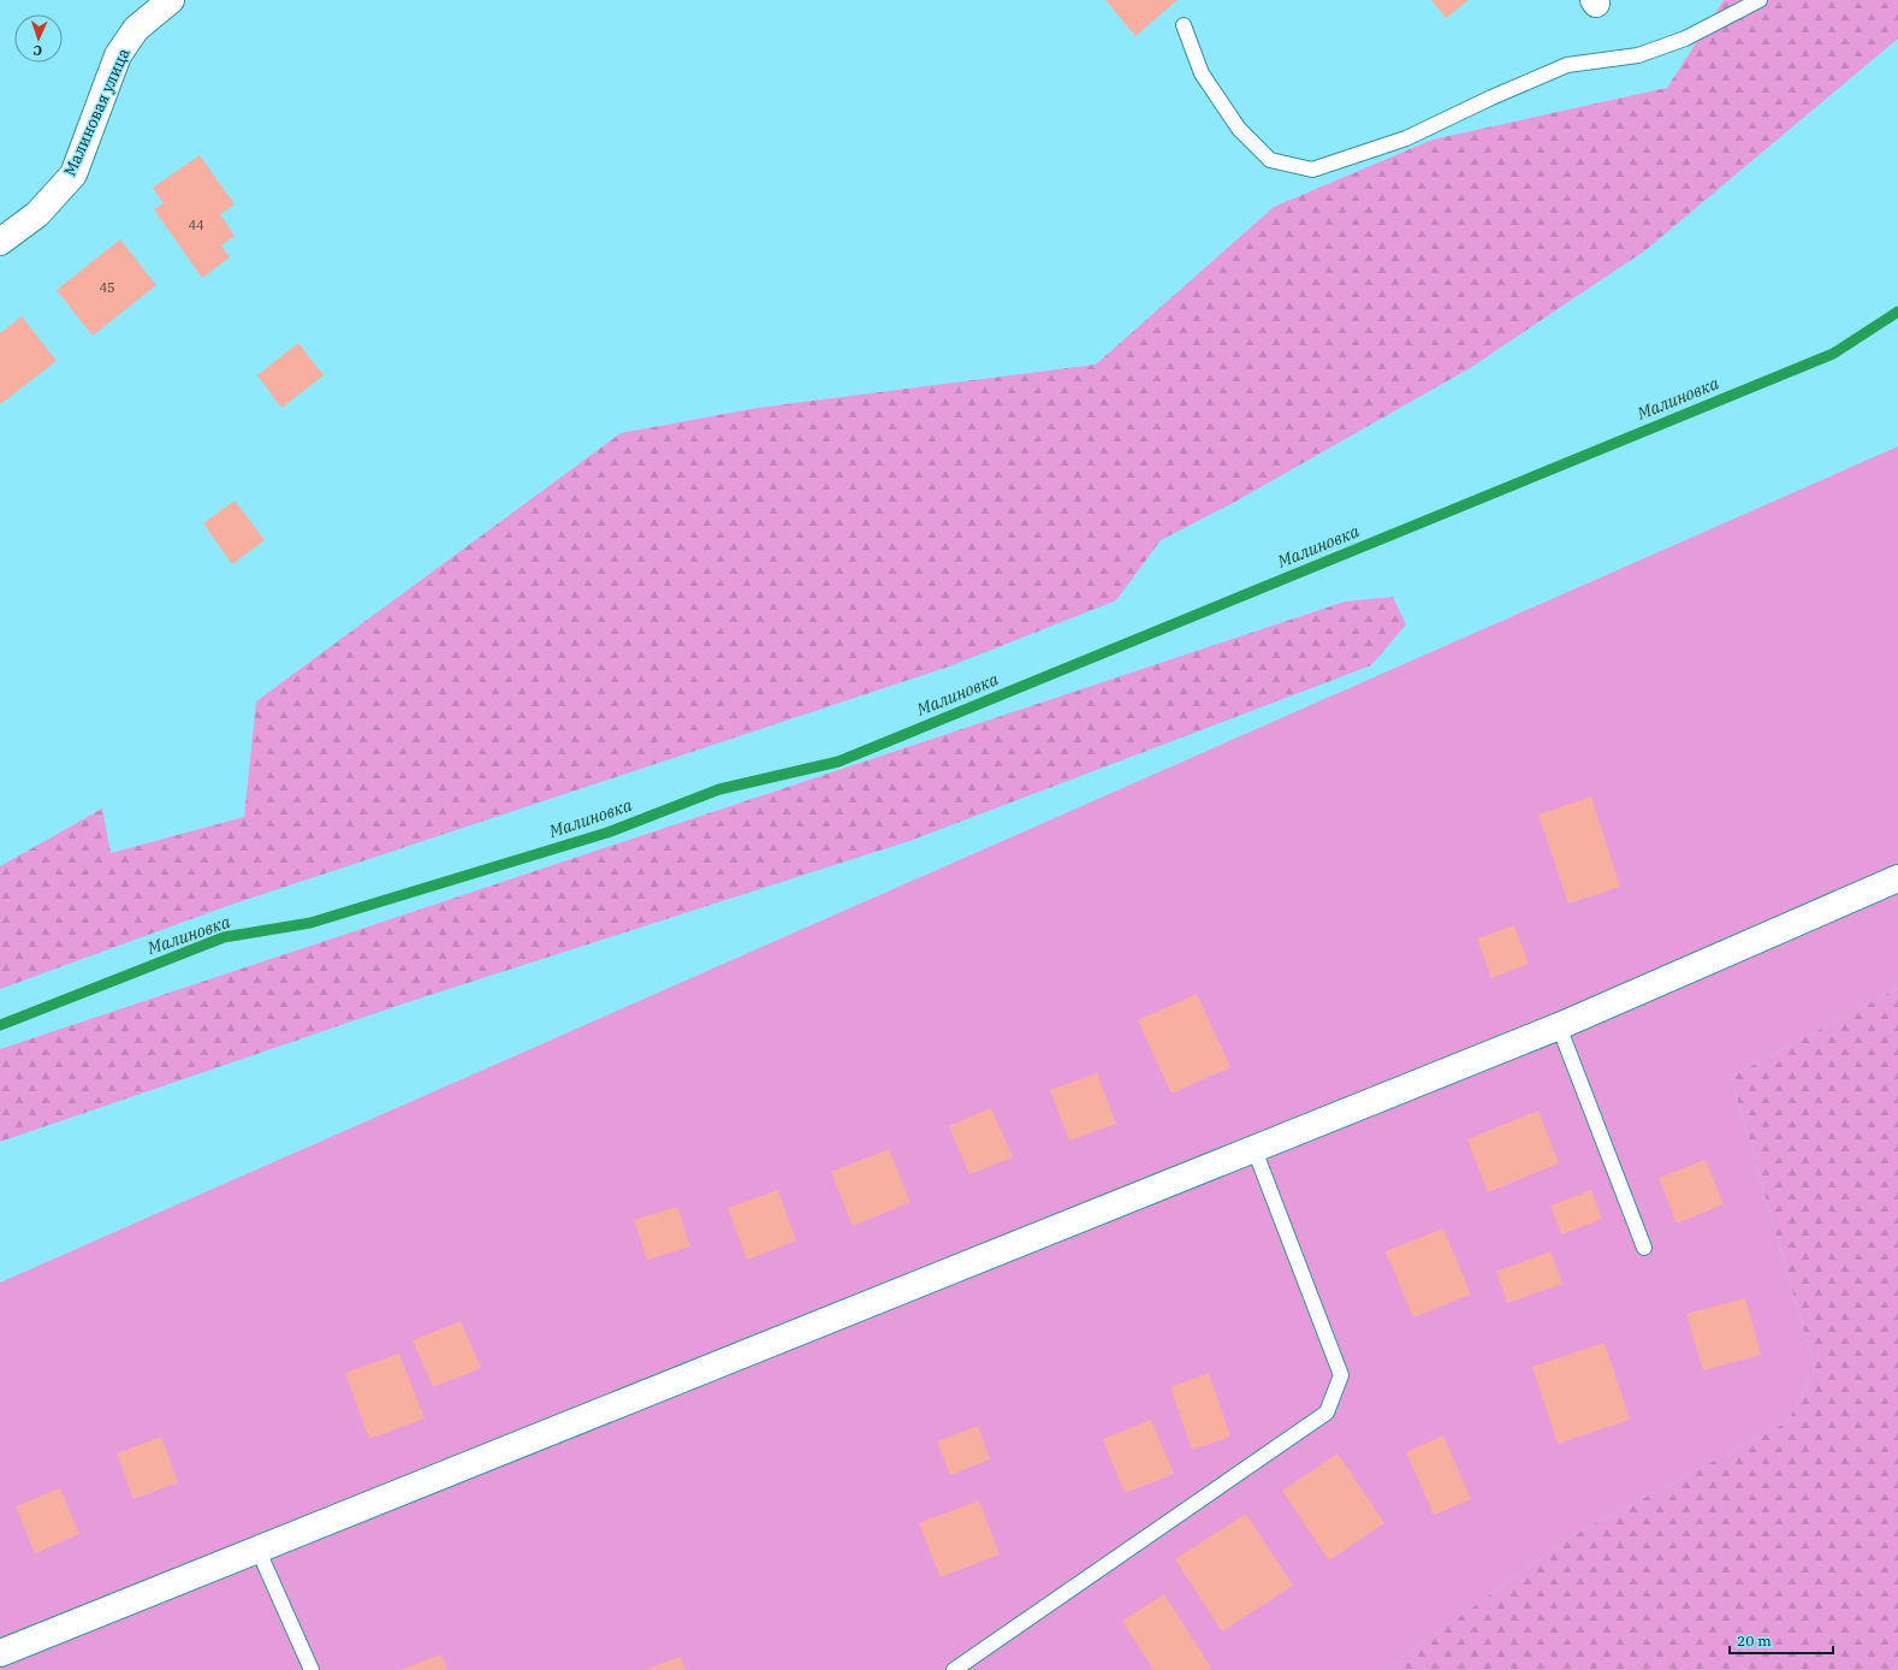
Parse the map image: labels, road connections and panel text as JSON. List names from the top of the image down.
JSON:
{
  "streets": {
    "street": ["Малиновая улица"]
  },
  "water": ["Малиновка"],
  "house_numbers": ["44", "45"],
  "scale_bar": "20 m",
  "north": "bottom"
}
